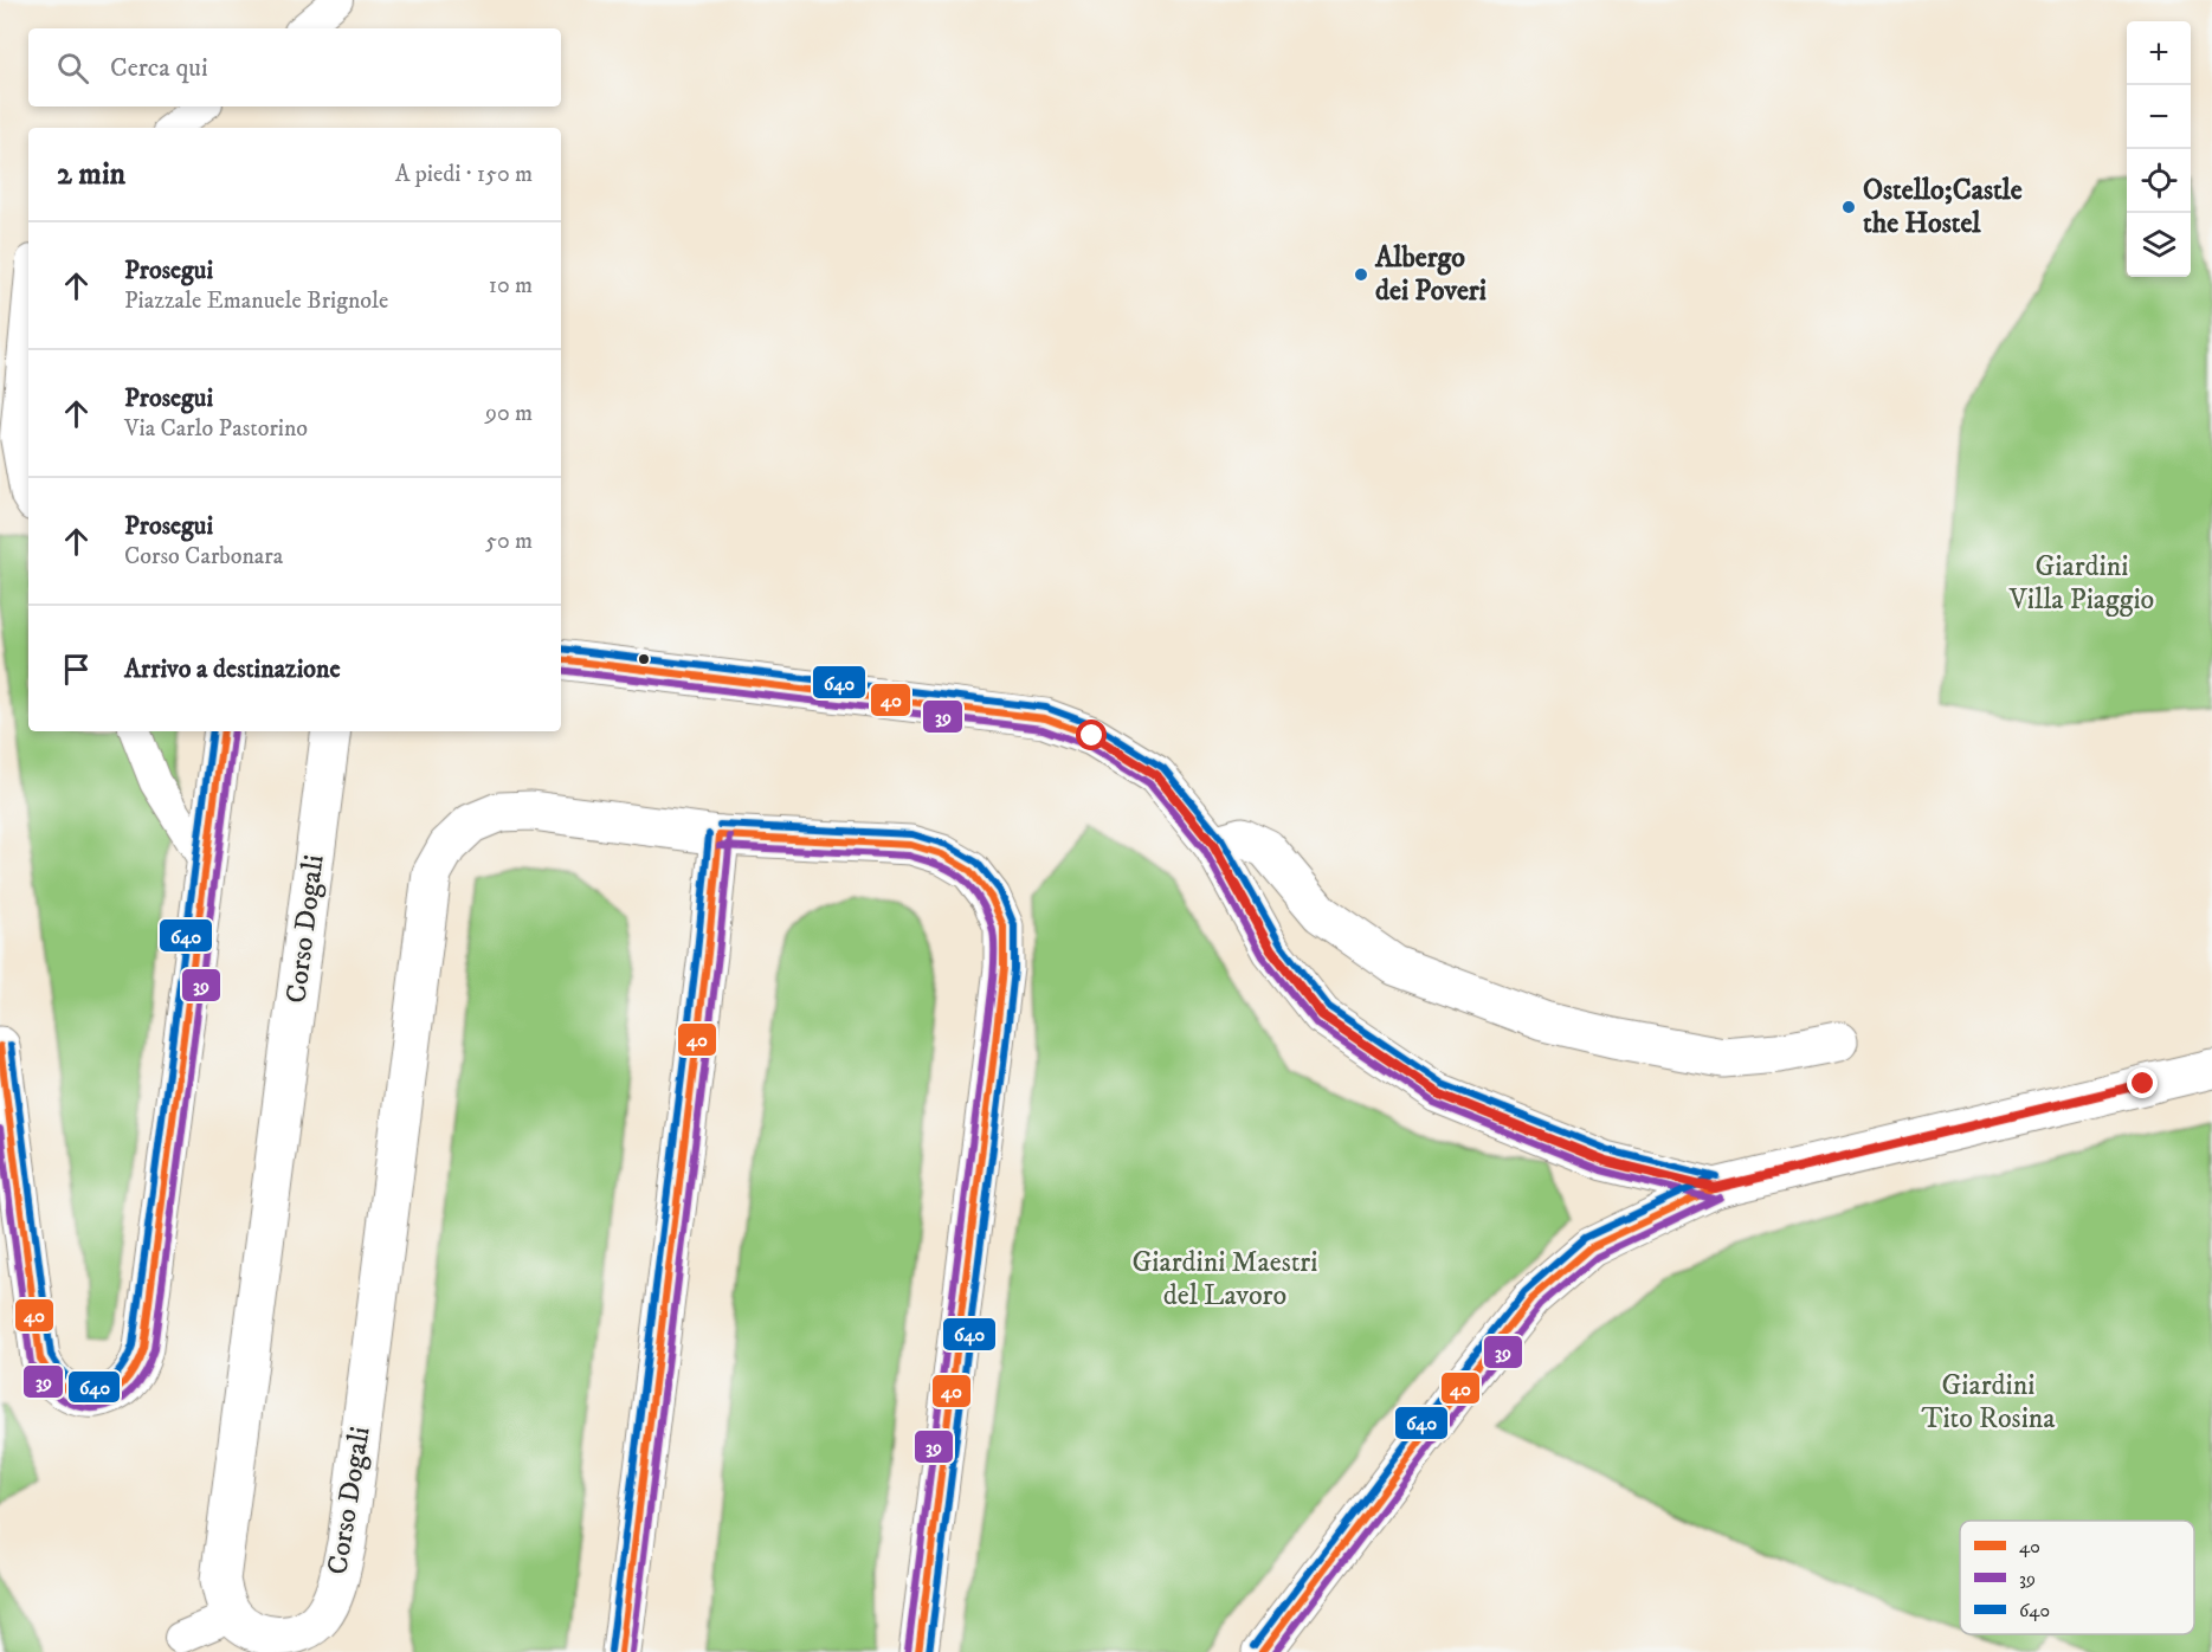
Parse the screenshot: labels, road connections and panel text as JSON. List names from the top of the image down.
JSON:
{
  "streets": {
    "street": ["Corso Dogali"]
  },
  "parks": ["Giardini Villa Piaggio", "Giardini Maestri del Lavoro", "Giardini Tito Rosina"],
  "places": ["Ostello;Castle the Hostel", "Albergo dei Poveri"],
  "lines": ["transit line 640", "transit line 40", "transit line 39"],
  "legend": ["40", "39", "640"],
  "page": {
    "map_buttons": ["+", "−"],
    "search": "Cerca qui",
    "heading": ["2 min", "A piedi · 150 m"],
    "list": [
      ["Prosegui", "Piazzale Emanuele Brignole", "10 m"],
      ["Prosegui", "Via Carlo Pastorino", "90 m"],
      ["Prosegui", "Corso Carbonara", "50 m"],
      "Arrivo a destinazione"
    ]
  }
}
